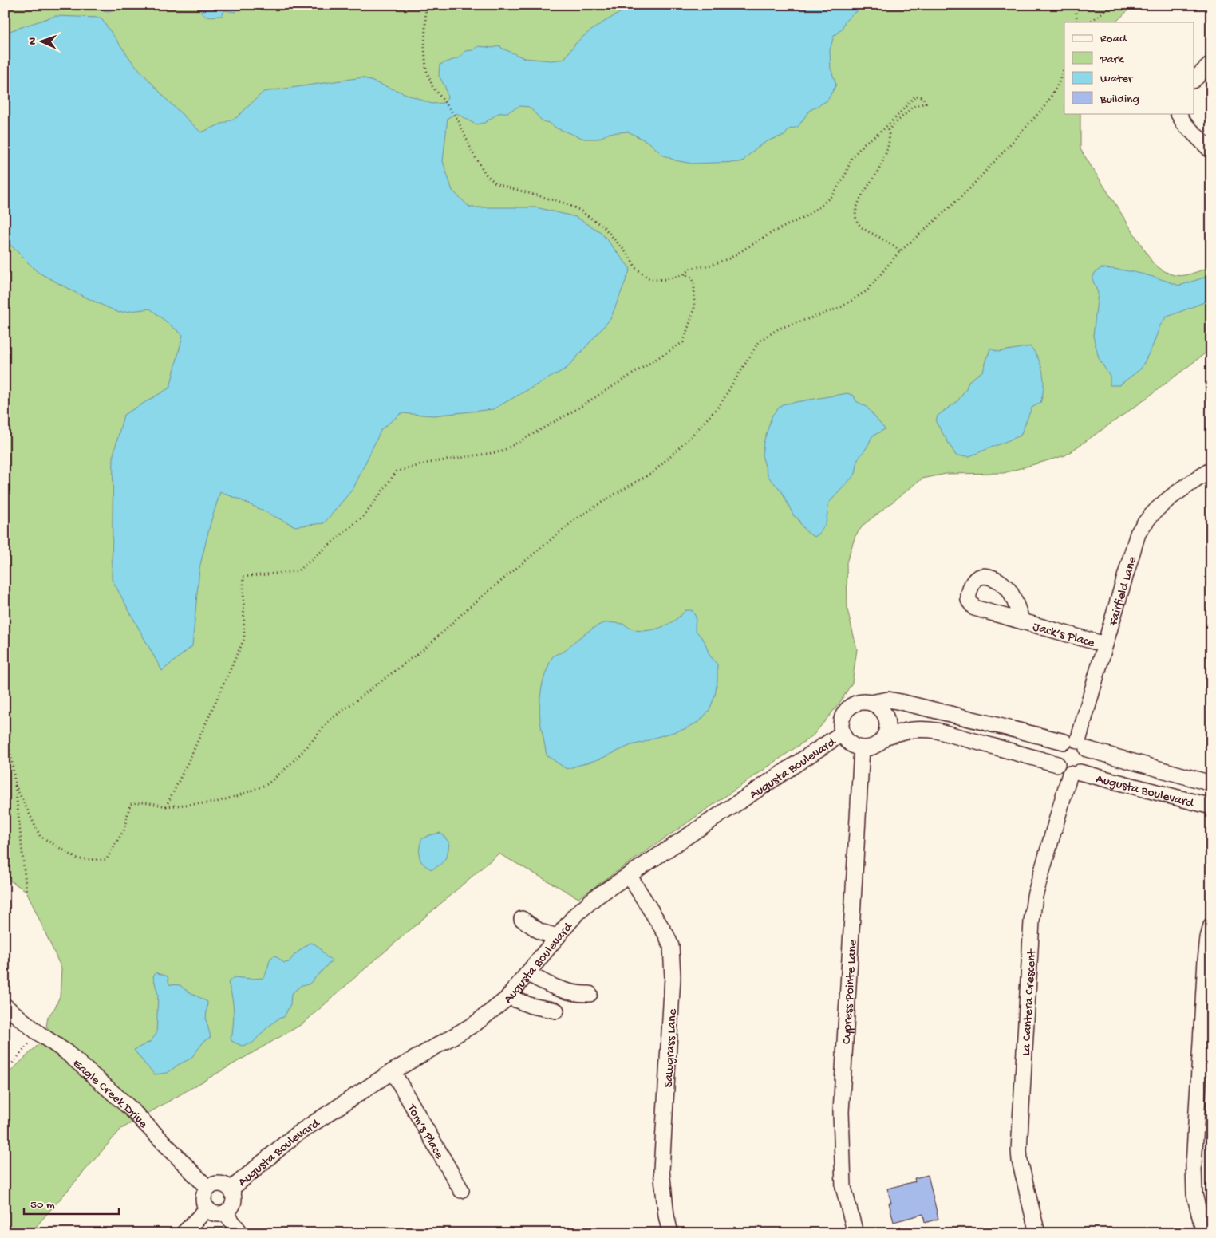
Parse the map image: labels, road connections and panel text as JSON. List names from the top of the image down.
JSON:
{
  "streets": {
    "street": [
      "Fairfield Lane",
      "Jack’s Place",
      "Augusta Boulevard",
      "Cypress Pointe Lane",
      "La Cantera Crescent",
      "Sawgrass Lane",
      "Eagle Creek Drive",
      "Tom’s Place"
    ]
  },
  "crossings": [
    ["Fairfield Lane", "Jack’s Place"],
    ["Fairfield Lane", "Augusta Boulevard"],
    ["Fairfield Lane", "La Cantera Crescent"],
    ["Augusta Boulevard", "Cypress Pointe Lane"],
    ["Augusta Boulevard", "La Cantera Crescent"],
    ["Augusta Boulevard", "Sawgrass Lane"],
    ["Augusta Boulevard", "Eagle Creek Drive"],
    ["Augusta Boulevard", "Tom’s Place"]
  ],
  "legend": [
    "Road",
    "Park",
    "Water",
    "Building"
  ],
  "scale_bar": "50 m",
  "north": "left"
}
